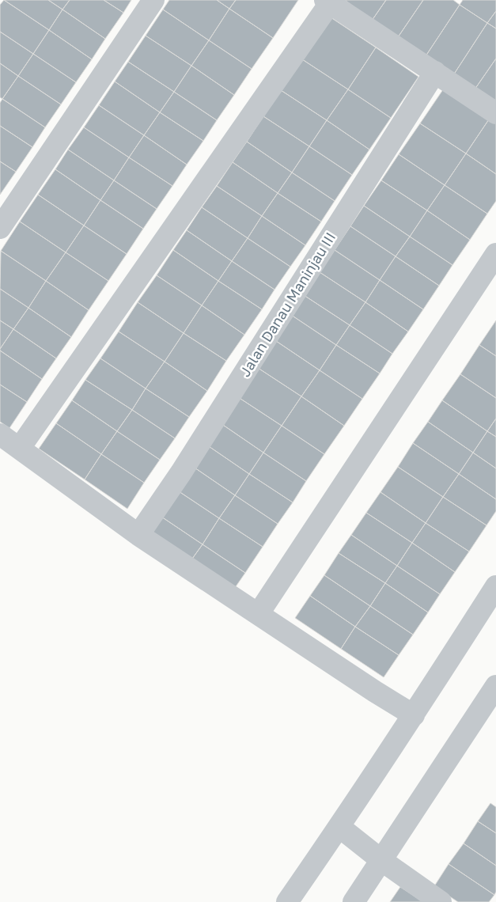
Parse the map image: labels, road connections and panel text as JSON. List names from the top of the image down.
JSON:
{
  "streets": {
    "street": ["Jalan Danau Maninjau III"]
  }
}
